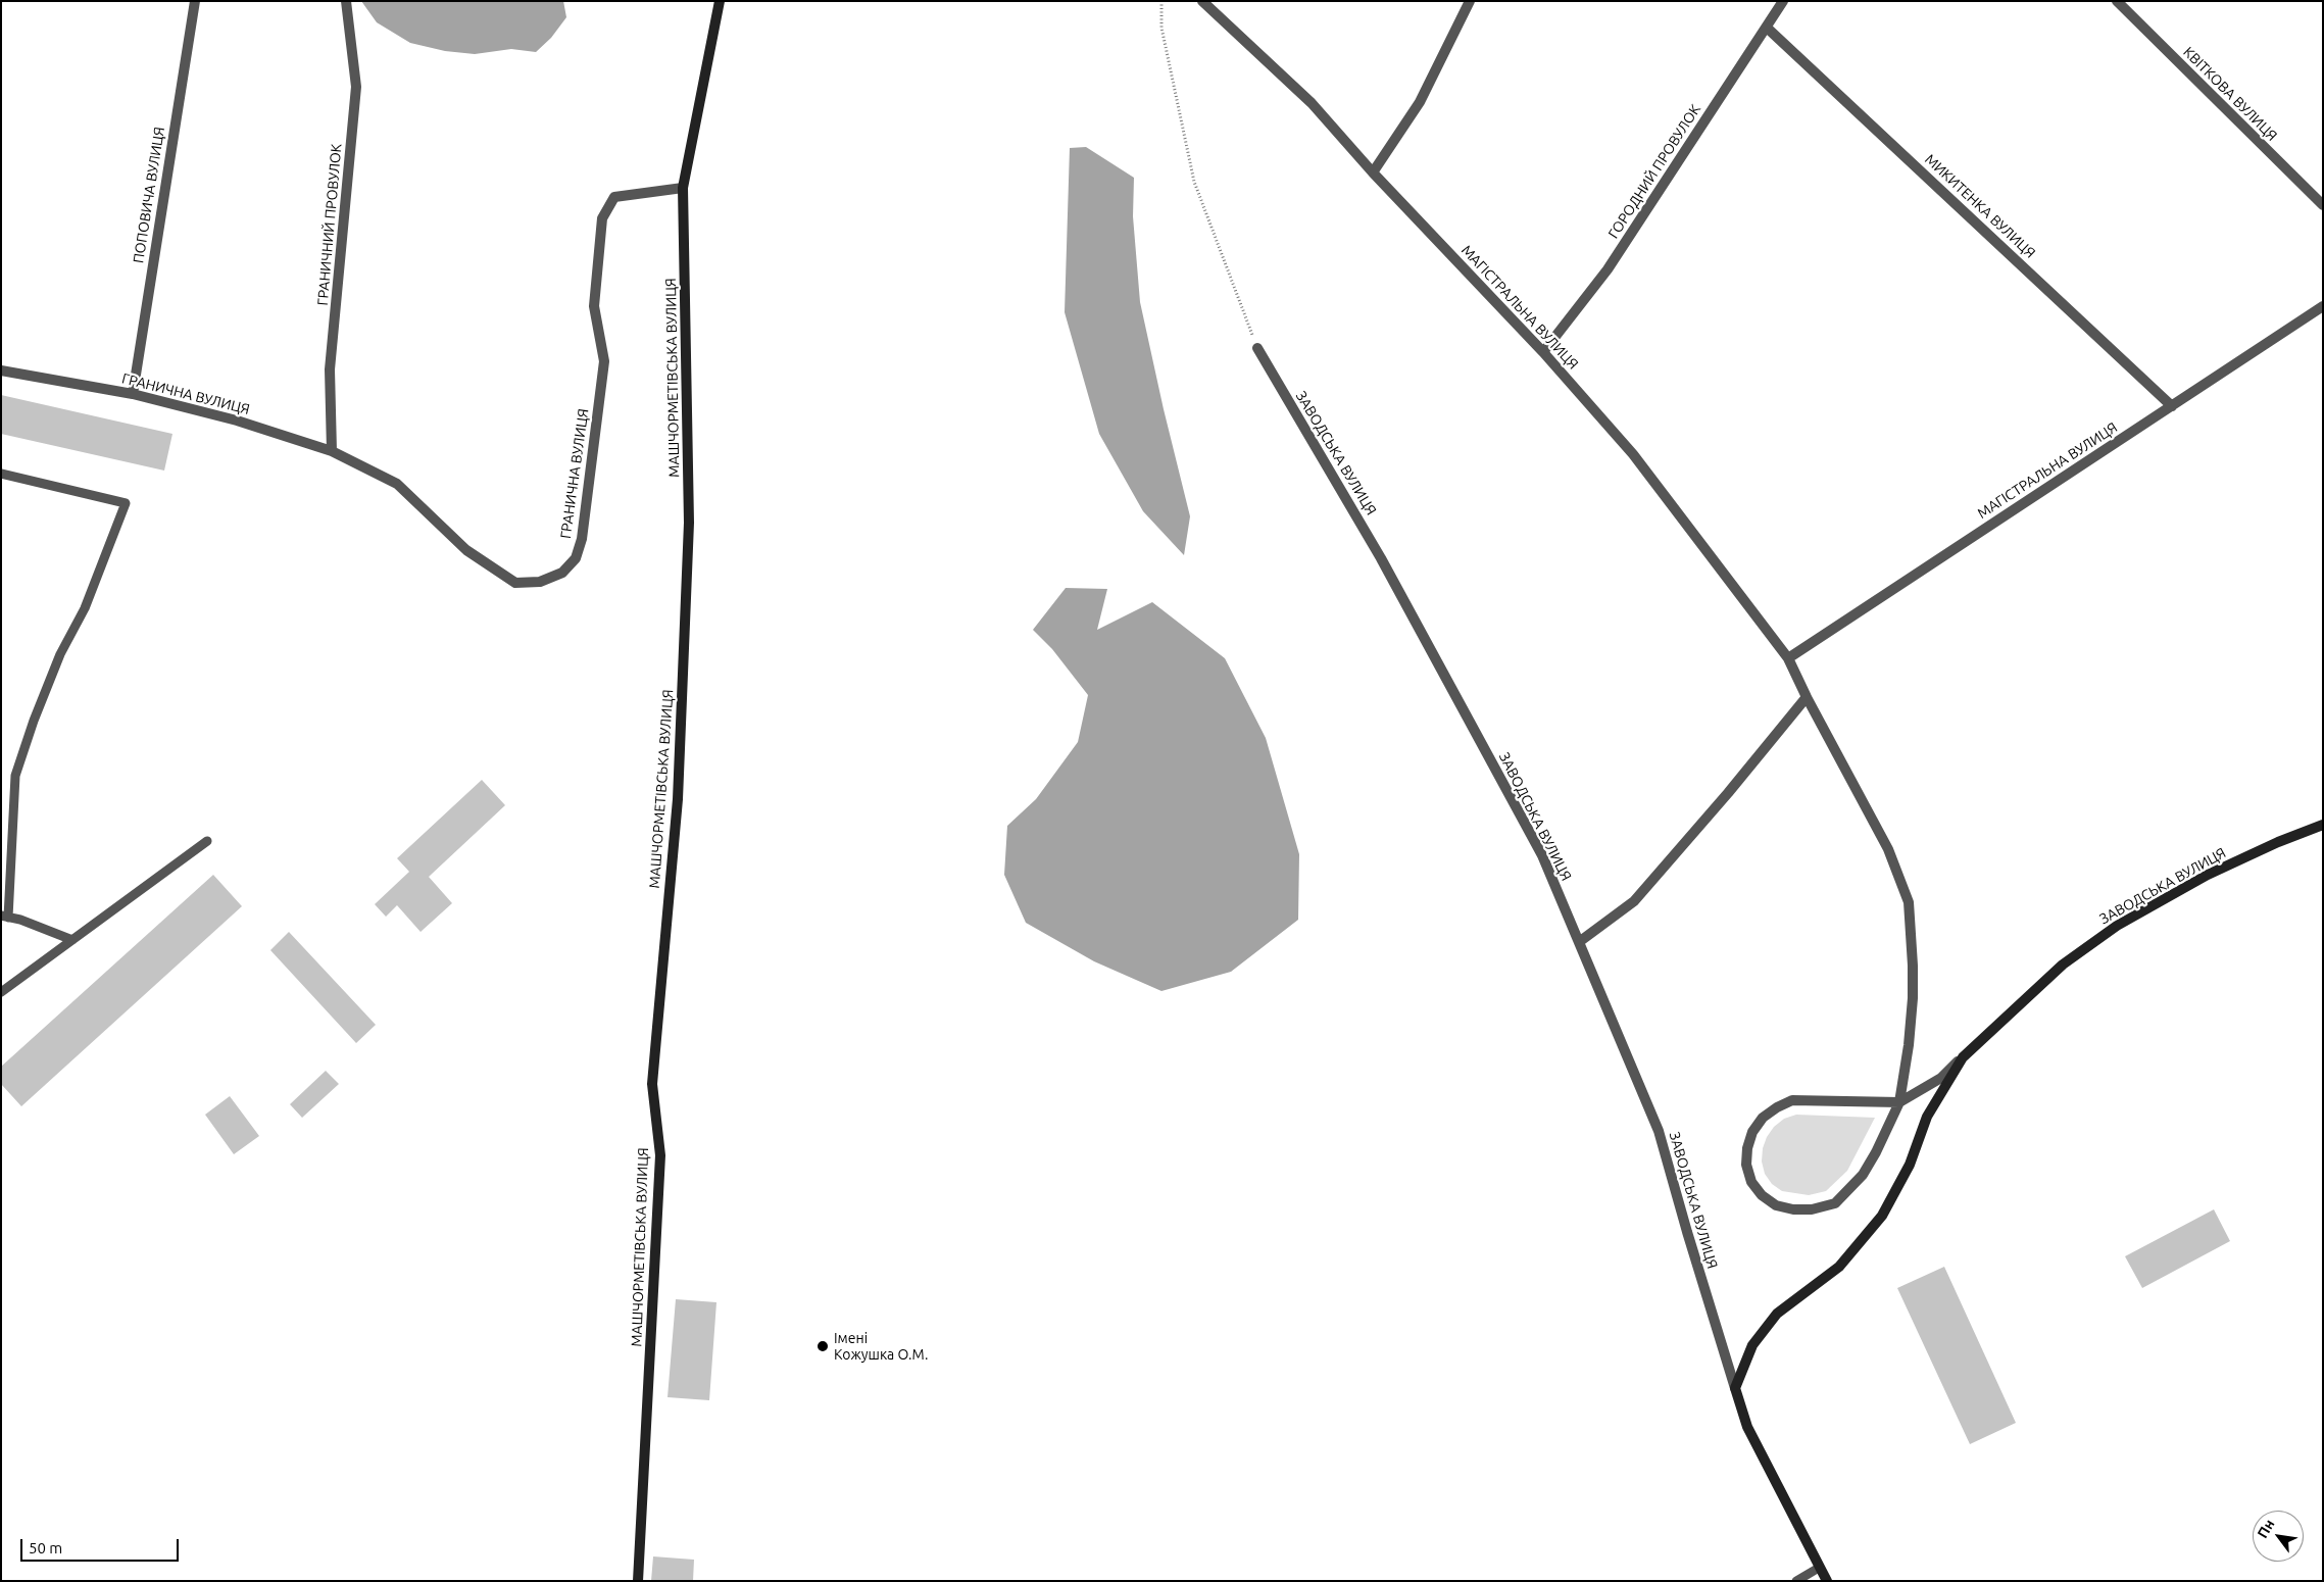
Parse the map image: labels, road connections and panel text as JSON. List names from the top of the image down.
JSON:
{
  "streets": {
    "street": [
      "КВІТКОВА ВУЛИЦЯ",
      "ГОРОДНИЙ ПРОВУЛОК",
      "ПОПОВИЧА ВУЛИЦЯ",
      "МИКИТЕНКА ВУЛИЦЯ",
      "ГРАНИЧНИЙ ПРОВУЛОК",
      "МАГІСТРАЛЬНА ВУЛИЦЯ",
      "МАШЧОРМЕТІВСЬКА ВУЛИЦЯ",
      "ГРАНИЧНА ВУЛИЦЯ",
      "ЗАВОДСЬКА ВУЛИЦЯ"
    ]
  },
  "crossings": [
    ["ГОРОДНИЙ ПРОВУЛОК", "МИКИТЕНКА ВУЛИЦЯ"],
    ["ГОРОДНИЙ ПРОВУЛОК", "МАГІСТРАЛЬНА ВУЛИЦЯ"],
    ["ПОПОВИЧА ВУЛИЦЯ", "ГРАНИЧНА ВУЛИЦЯ"],
    ["МИКИТЕНКА ВУЛИЦЯ", "МАГІСТРАЛЬНА ВУЛИЦЯ"],
    ["ГРАНИЧНИЙ ПРОВУЛОК", "ГРАНИЧНА ВУЛИЦЯ"],
    ["МАГІСТРАЛЬНА ВУЛИЦЯ", "ЗАВОДСЬКА ВУЛИЦЯ"],
    ["МАШЧОРМЕТІВСЬКА ВУЛИЦЯ", "ГРАНИЧНА ВУЛИЦЯ"]
  ],
  "places": ["Імені Кожушка О.М."],
  "scale_bar": "50 m",
  "north": "top left"
}
